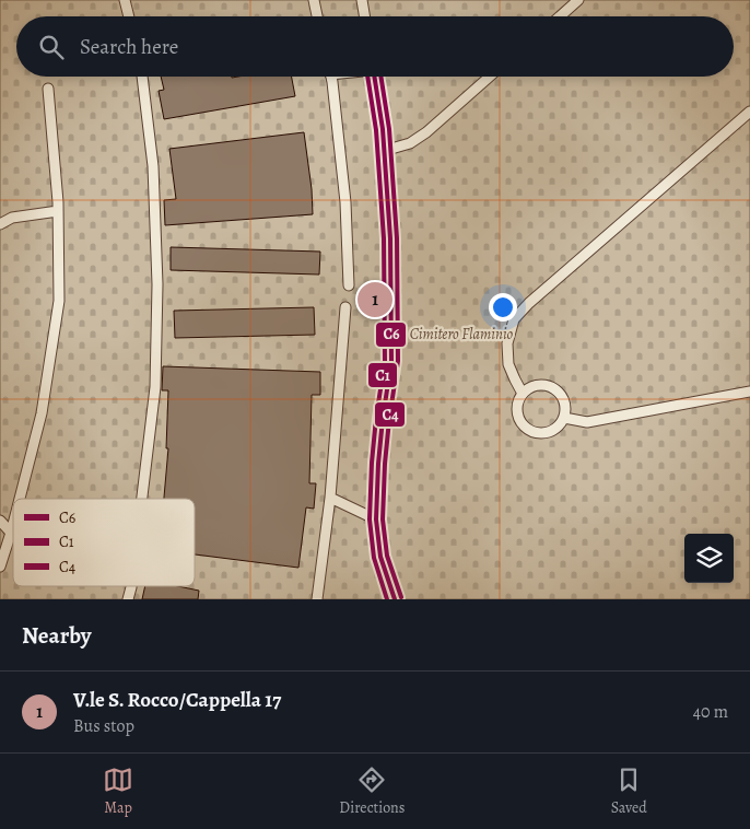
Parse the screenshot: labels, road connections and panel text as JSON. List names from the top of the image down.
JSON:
{
  "parks": ["Cimitero Flaminio"],
  "lines": ["transit line C6", "transit line C1", "transit line C4"],
  "legend": ["C6", "C1", "C4"],
  "page": {
    "search": "Search here",
    "pins": "1",
    "heading": "Nearby",
    "list": [
      {
        "mark": "1",
        "name": "V.le S. Rocco/Cappella 17",
        "note": "Bus stop",
        "value": "40 m"
      }
    ],
    "nav": ["Map", "Directions", "Saved"]
  }
}
